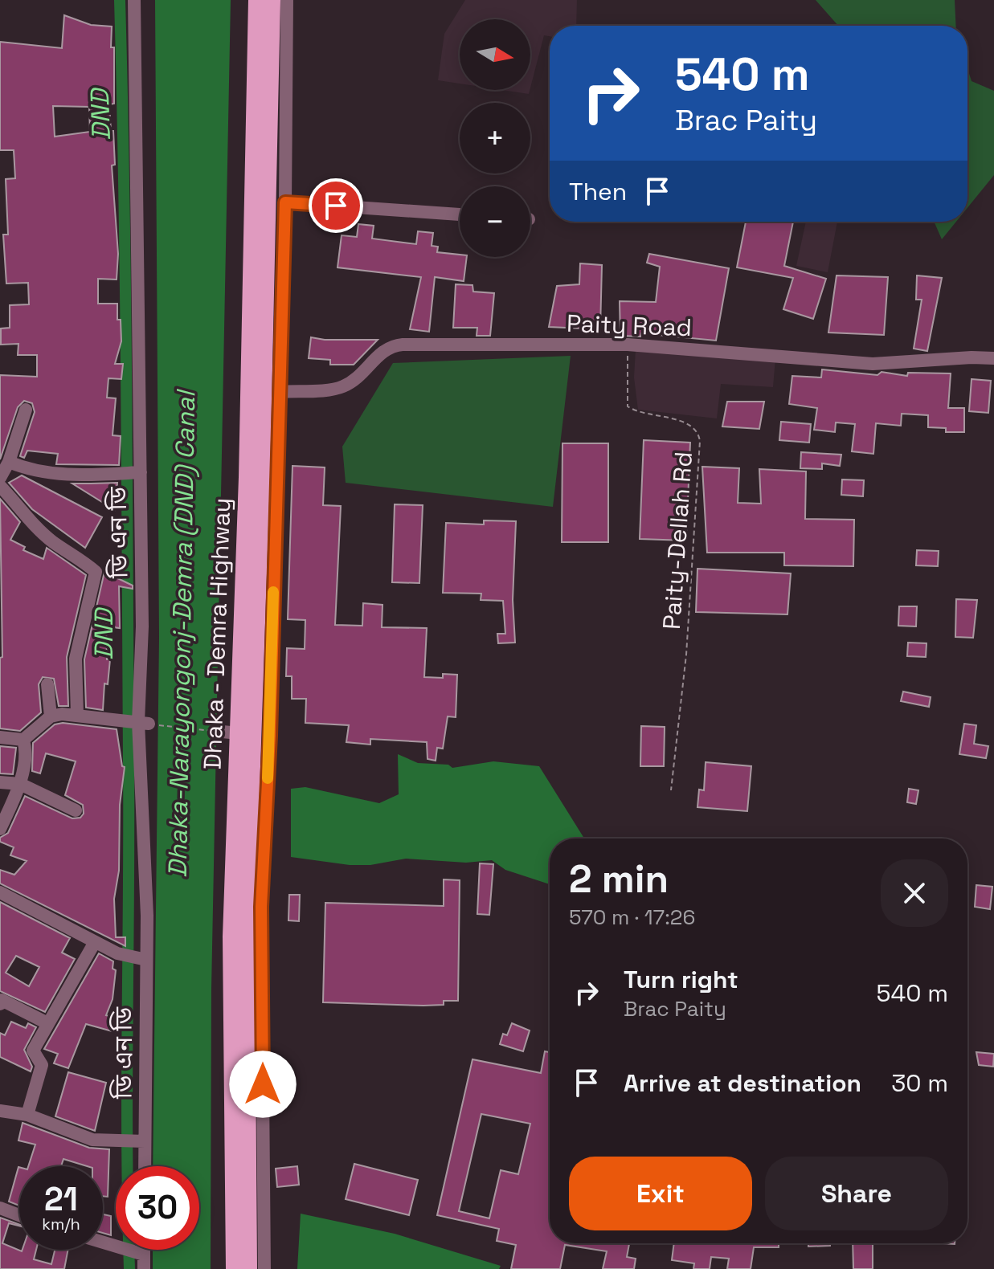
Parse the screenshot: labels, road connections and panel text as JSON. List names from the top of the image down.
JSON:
{
  "streets": {
    "main road": ["Dhaka - Demra Highway"],
    "street": ["Paity Road", "ডি এন ডি"],
    "path": ["Paity-Dellah Rd"]
  },
  "crossings": [
    ["Paity Road", "Paity-Dellah Rd"]
  ],
  "water": ["DND", "Dhaka-Narayongonj-Demra (DND) Canal"],
  "north": "right",
  "page": {
    "map_buttons": ["+", "−"],
    "turn": ["540 m", "Brac Paity"],
    "then": "Then",
    "heading": ["2 min", "570 m · 17:26"],
    "list": [
      {
        "name": "Turn right",
        "note": "Brac Paity",
        "value": "540 m"
      },
      {
        "name": "Arrive at destination",
        "value": "30 m"
      }
    ],
    "buttons": ["Exit", "Share"],
    "speed": "21 km/h",
    "limit": "30"
  }
}
